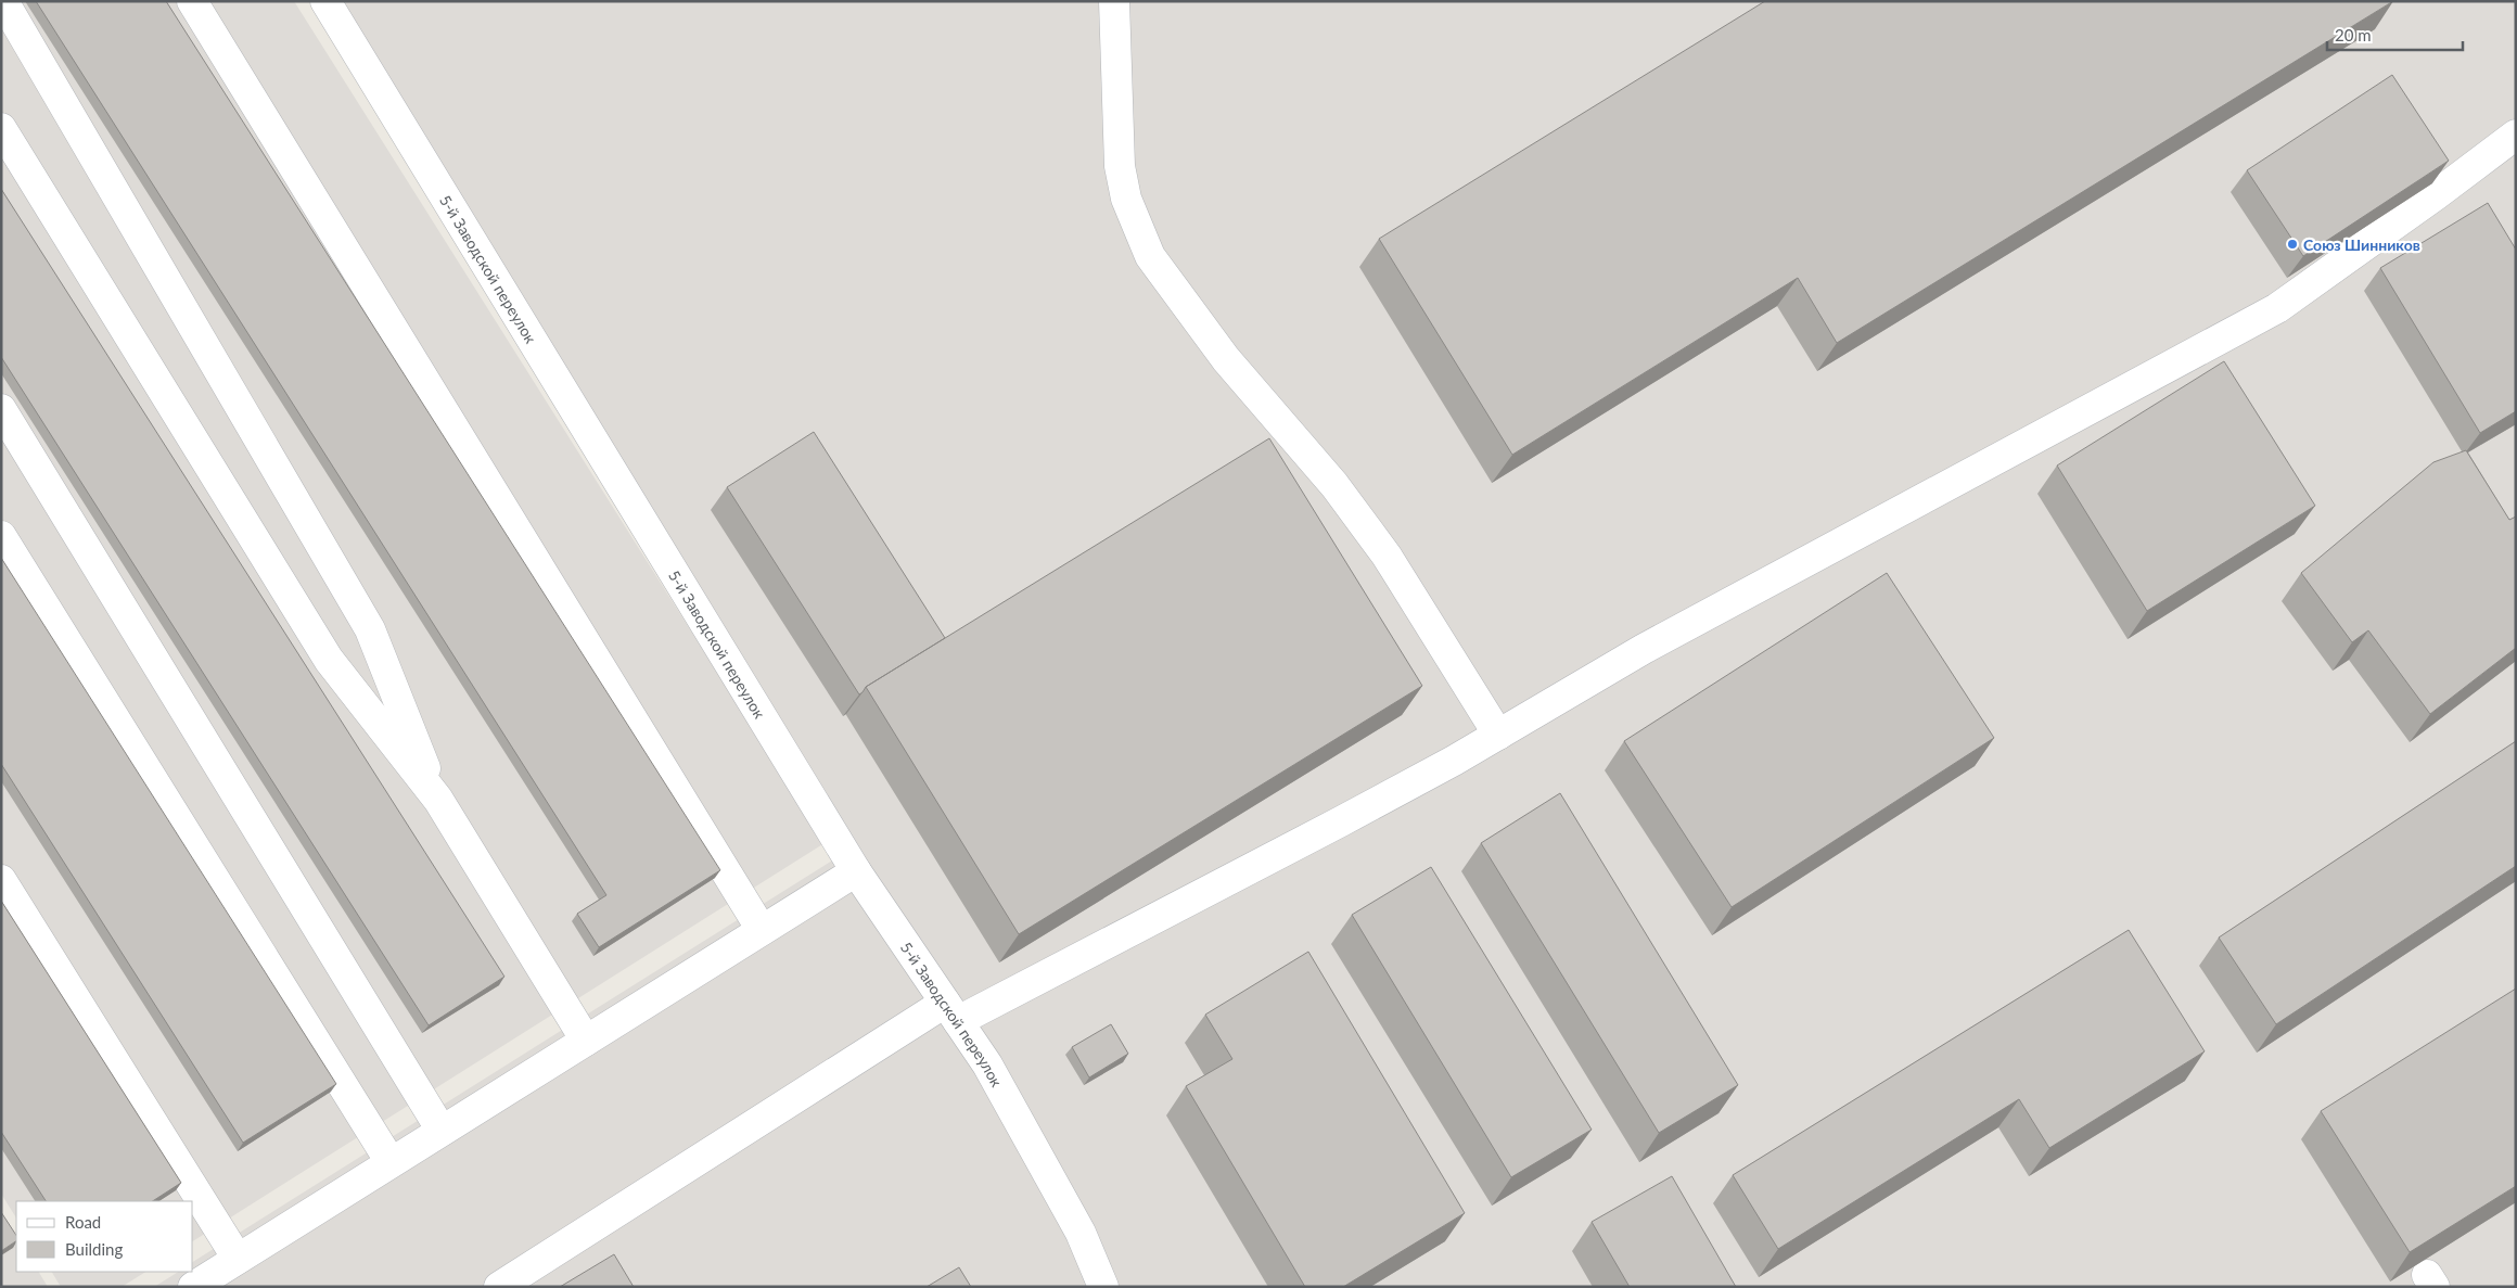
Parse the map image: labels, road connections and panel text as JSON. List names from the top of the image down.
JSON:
{
  "streets": {
    "lane": ["5-й Заводской переулок"]
  },
  "places": ["Союз Шинников"],
  "legend": ["Road", "Building"],
  "scale_bar": "20 m"
}
